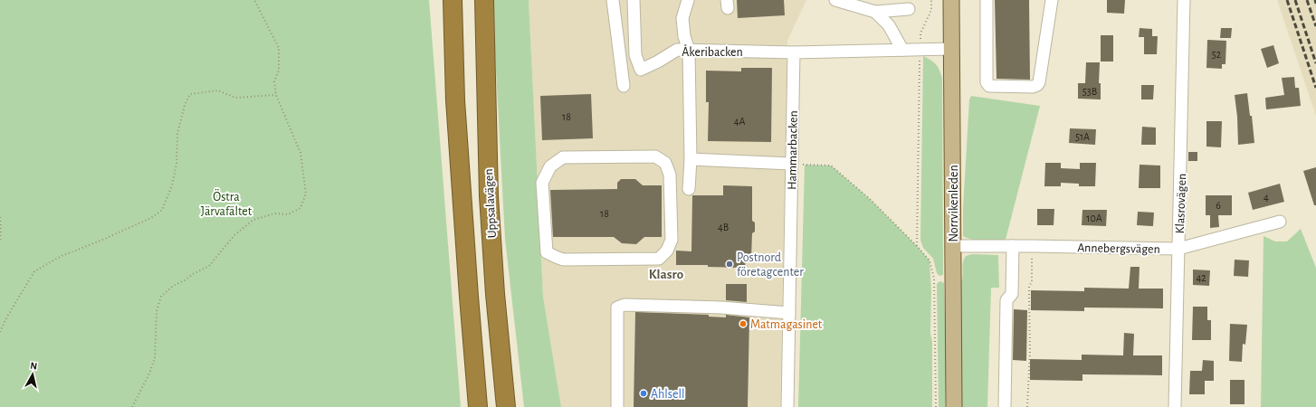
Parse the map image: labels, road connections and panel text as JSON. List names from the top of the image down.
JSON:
{
  "streets": {
    "highway": ["Uppsalavägen"],
    "main road": ["Norrvikenleden"],
    "street": [
      "Åkeribacken",
      "Hammarbacken",
      "Klasrovägen",
      "Annebergsvägen"
    ]
  },
  "crossings": [
    ["Åkeribacken", "Hammarbacken"],
    ["Norrvikenleden", "Annebergsvägen"],
    ["Klasrovägen", "Annebergsvägen"]
  ],
  "districts": ["Klasro"],
  "parks": ["Östra Järvafältet"],
  "places": ["Postnord företagcenter", "Matmagasinet", "Ahlsell"],
  "house_numbers": [
    "52",
    "53B",
    "18",
    "4A",
    "51A",
    "4",
    "6",
    "18",
    "10A",
    "4B",
    "42"
  ],
  "north": "top"
}
